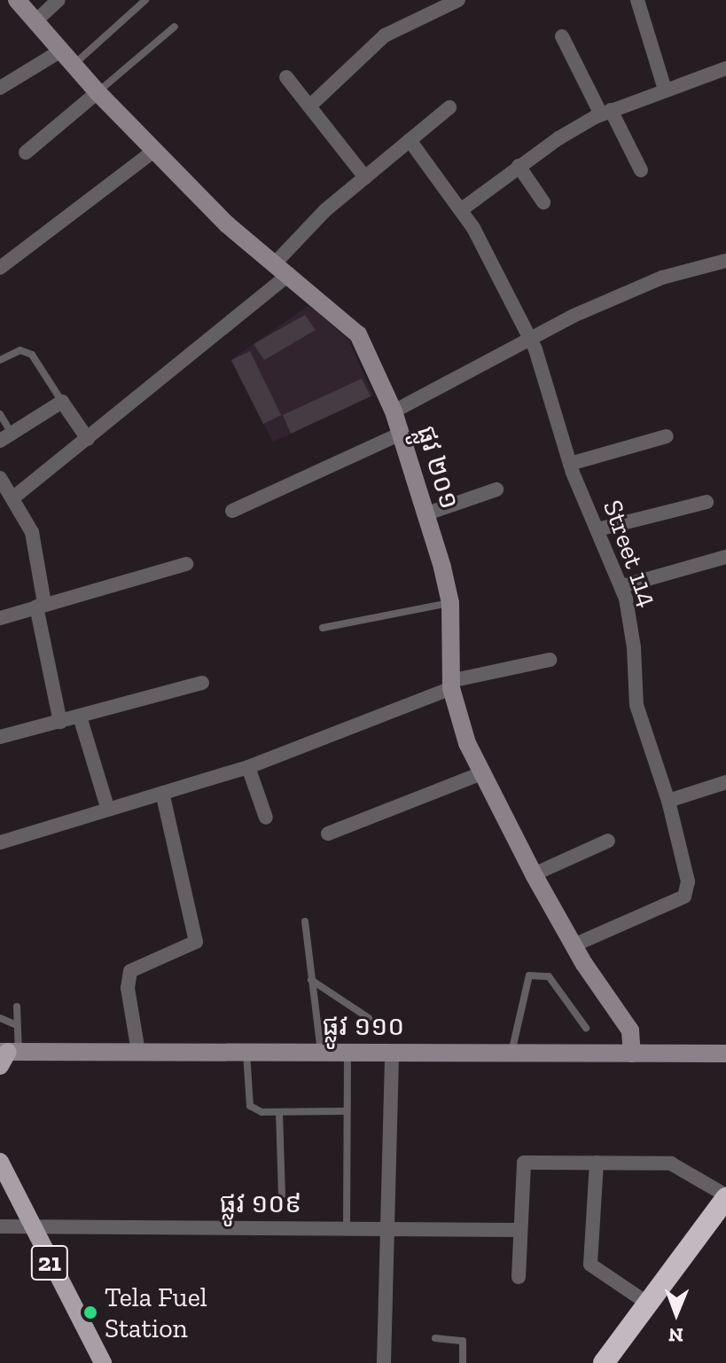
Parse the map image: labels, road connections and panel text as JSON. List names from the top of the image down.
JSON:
{
  "streets": {
    "main road": ["21"],
    "street": [
      "ផ្លូវ ២០១",
      "Street 114",
      "ផ្លូវ ១១០",
      "ផ្លូវ ១០៩"
    ]
  },
  "crossings": [
    ["ផ្លូវ ២០១", "Street 114"],
    ["ផ្លូវ ២០១", "ផ្លូវ ១១០"],
    ["ផ្លូវ ១០៩", "21"]
  ],
  "places": ["Tela Fuel Station"],
  "north": "bottom"
}
